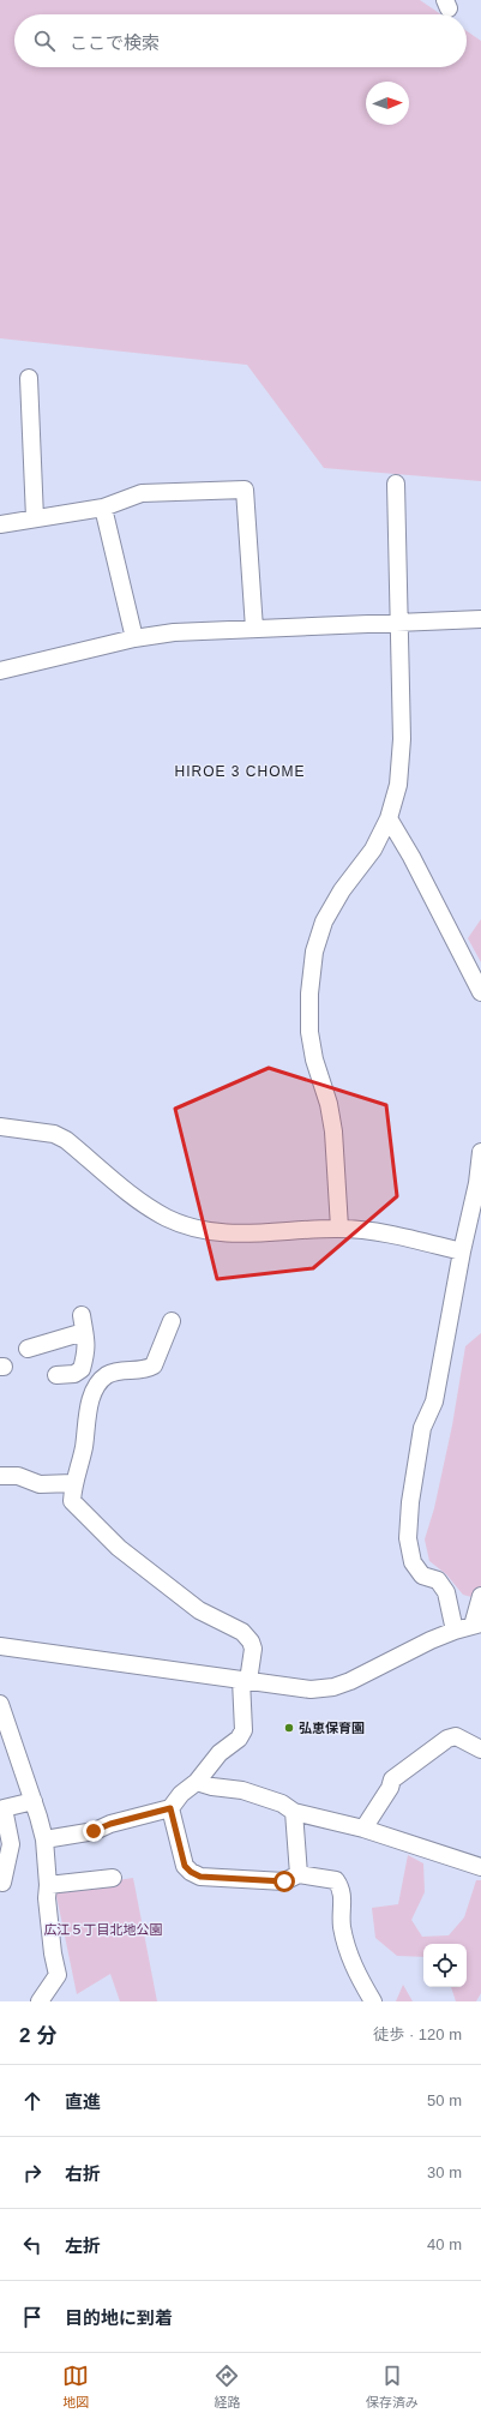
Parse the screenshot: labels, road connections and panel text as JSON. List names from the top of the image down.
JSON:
{
  "districts": ["HIROE 3 CHOME"],
  "parks": ["広江５丁目北地公園"],
  "places": ["弘恵保育園"],
  "north": "right",
  "page": {
    "search": "ここで検索",
    "heading": ["2 分", "徒歩 · 120 m"],
    "list": [
      ["直進", "50 m"],
      ["右折", "30 m"],
      ["左折", "40 m"],
      "目的地に到着"
    ],
    "nav": ["地図", "経路", "保存済み"]
  }
}
